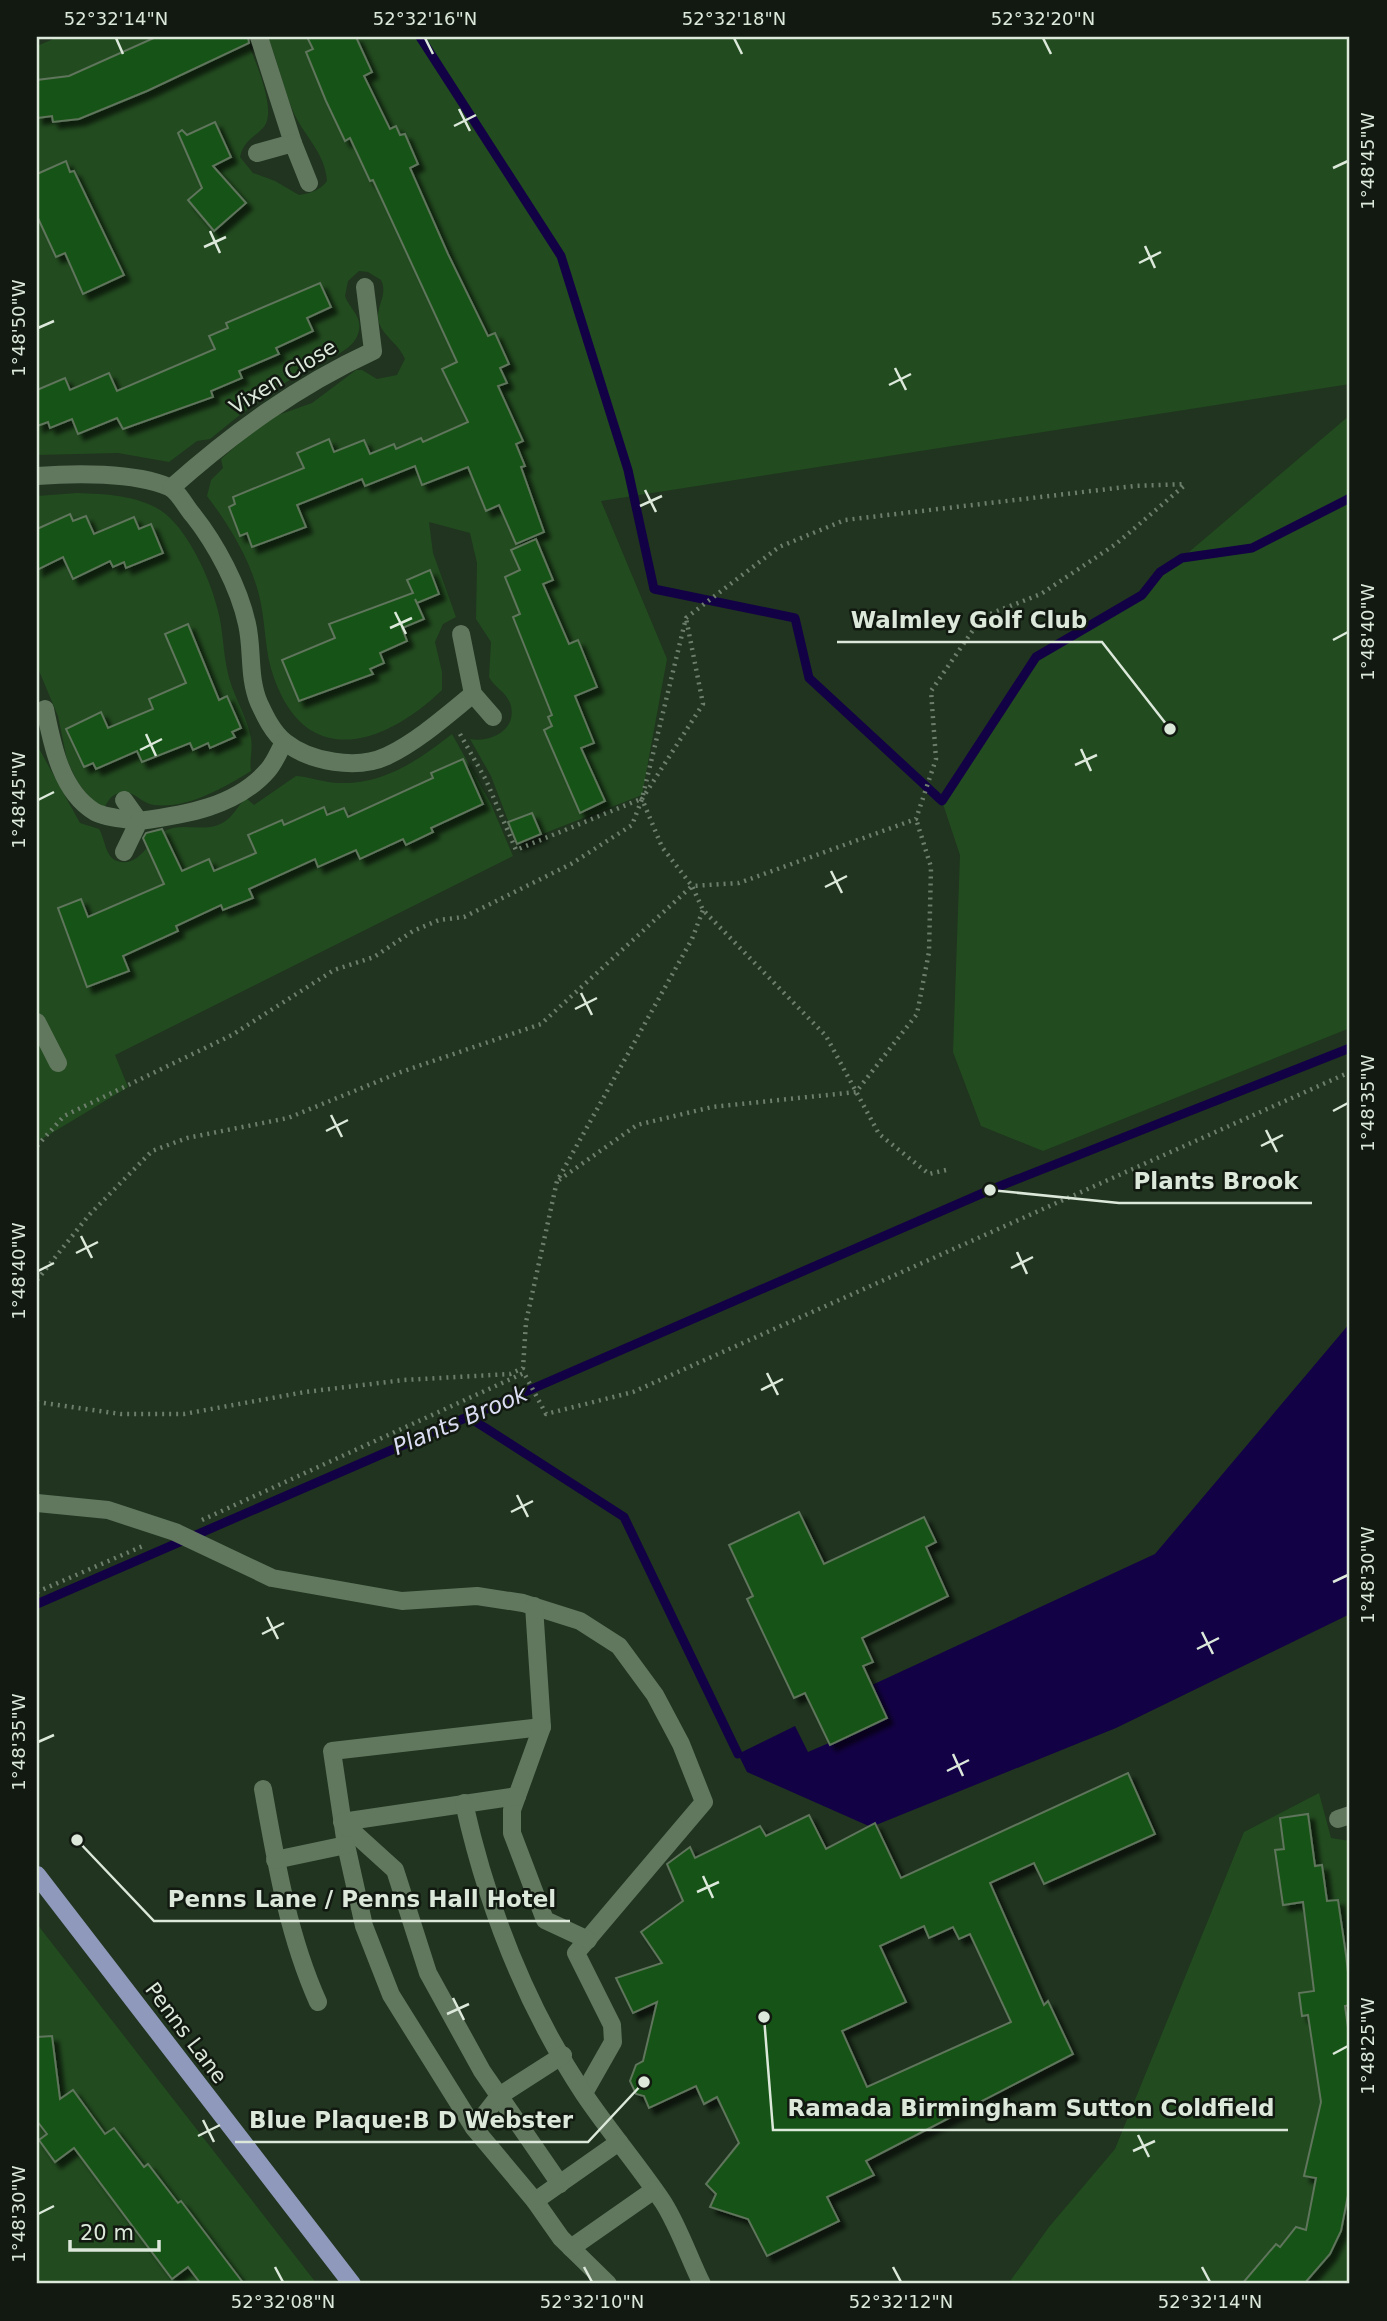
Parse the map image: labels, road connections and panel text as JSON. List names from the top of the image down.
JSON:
{
  "streets": {
    "main road": ["Penns Lane"],
    "street": ["Vixen Close"]
  },
  "water": ["Plants Brook"],
  "places": [
    "Walmley Golf Club",
    "Plants Brook",
    "Penns Lane / Penns Hall Hotel",
    "Ramada Birmingham Sutton Coldfield",
    "Blue Plaque:B D Webster"
  ],
  "scale_bar": "20 m",
  "coordinates": [
    "52°32'14\"N",
    "52°32'16\"N",
    "52°32'18\"N",
    "52°32'20\"N",
    "1°48'45\"W",
    "1°48'50\"W",
    "1°48'40\"W",
    "1°48'35\"W",
    "1°48'30\"W",
    "1°48'25\"W",
    "52°32'08\"N",
    "52°32'10\"N",
    "52°32'12\"N"
  ]
}
